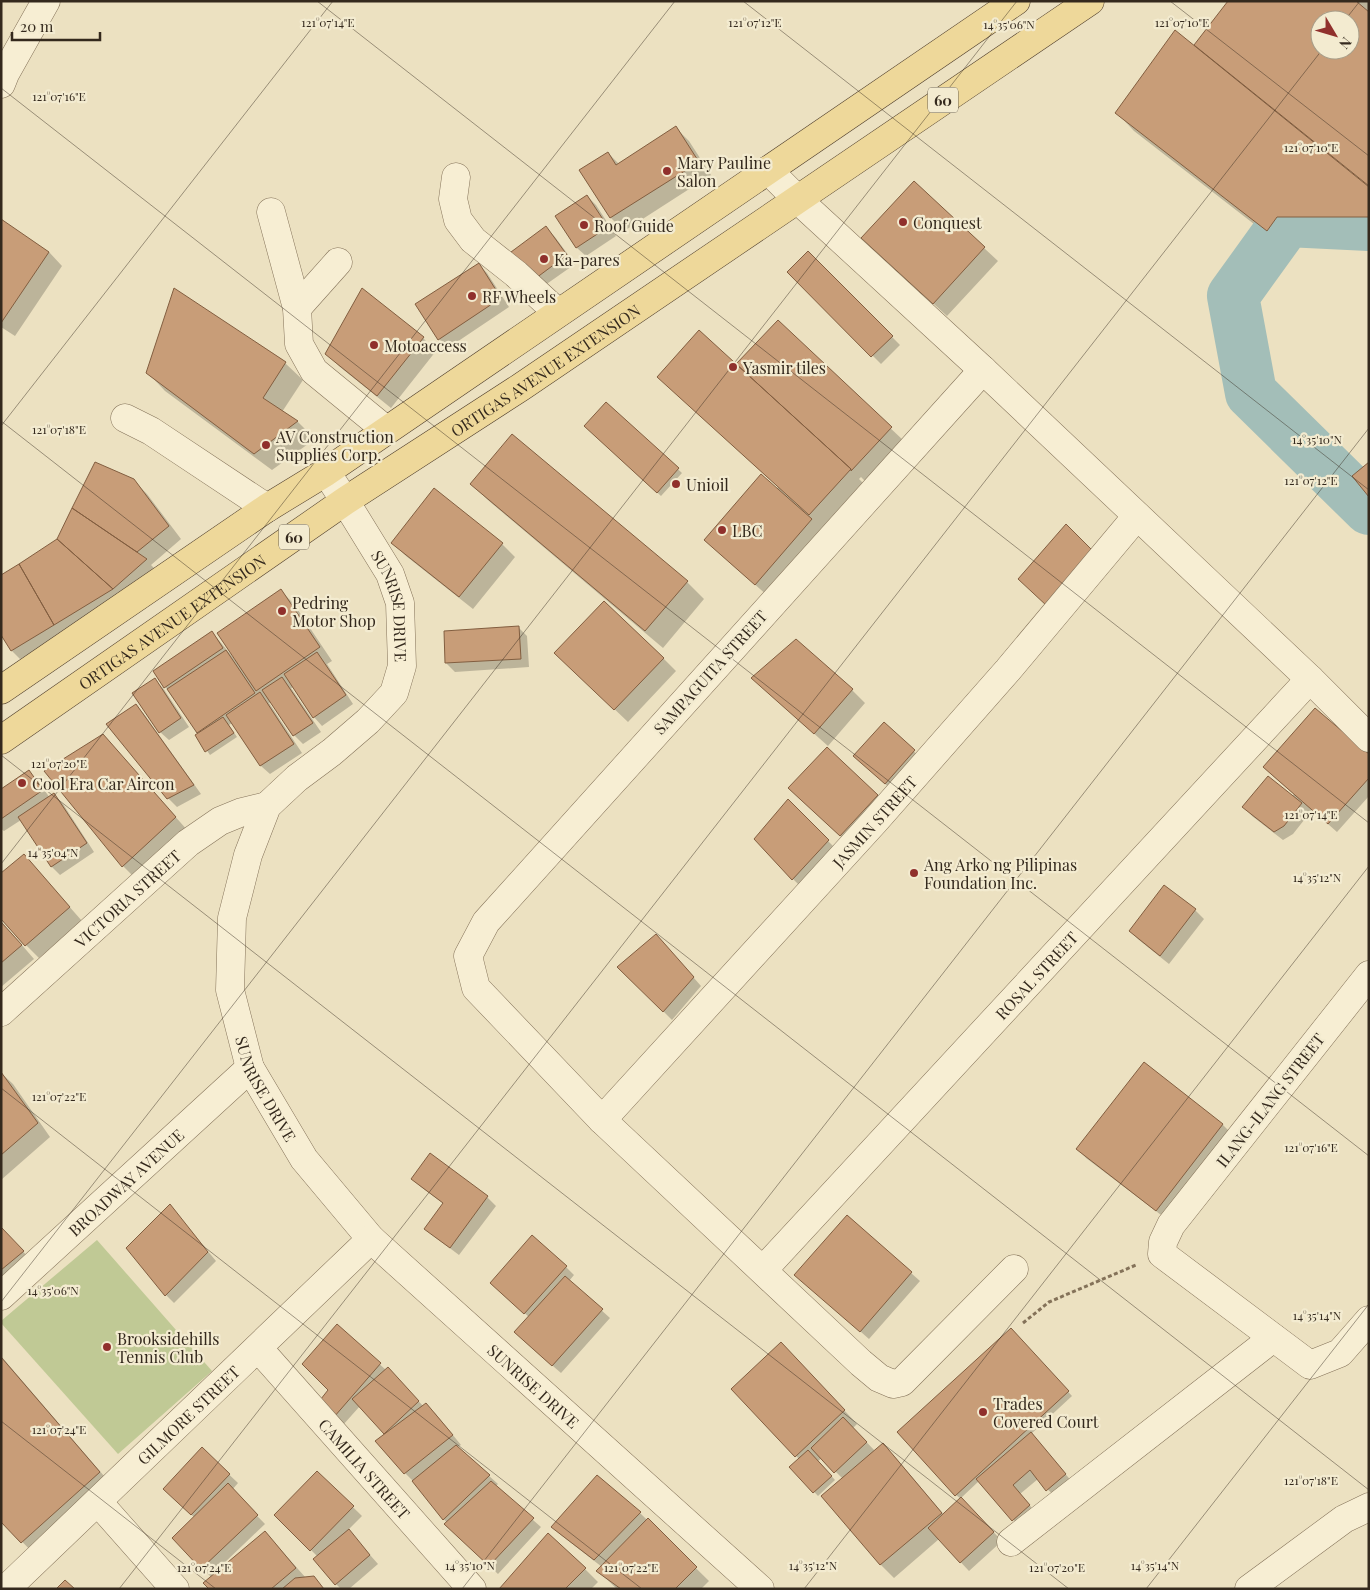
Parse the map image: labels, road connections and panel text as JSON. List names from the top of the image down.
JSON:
{
  "streets": {
    "main road": ["60", "ORTIGAS AVENUE EXTENSION"],
    "street": [
      "SUNRISE DRIVE",
      "SAMPAGUITA STREET",
      "JASMIN STREET",
      "VICTORIA STREET",
      "ROSAL STREET",
      "ILANG-ILANG STREET",
      "BROADWAY AVENUE",
      "GILMORE STREET",
      "CAMILIA STREET"
    ]
  },
  "crossings": [
    ["60", "SUNRISE DRIVE"],
    ["ORTIGAS AVENUE EXTENSION", "SUNRISE DRIVE"],
    ["SUNRISE DRIVE", "VICTORIA STREET"],
    ["SUNRISE DRIVE", "BROADWAY AVENUE"],
    ["SUNRISE DRIVE", "GILMORE STREET"],
    ["SAMPAGUITA STREET", "JASMIN STREET"],
    ["GILMORE STREET", "CAMILIA STREET"]
  ],
  "places": [
    "Mary Pauline Salon",
    "Conquest",
    "Roof Guide",
    "Ka-pares",
    "RF Wheels",
    "Motoaccess",
    "Yasmir tiles",
    "AV Construction Supplies Corp.",
    "Unioil",
    "LBC",
    "Pedring Motor Shop",
    "Cool Era Car Aircon",
    "Ang Arko ng Pilipinas Foundation Inc.",
    "Brooksidehills Tennis Club",
    "Trades Covered Court"
  ],
  "scale_bar": "20 m",
  "north": "bottom right",
  "coordinates": [
    "121°07'14\"E",
    "121°07'12\"E",
    "121°07'10\"E",
    "14°35'06\"N",
    "121°07'16\"E",
    "121°07'18\"E",
    "14°35'10\"N",
    "121°07'20\"E",
    "14°35'04\"N",
    "14°35'12\"N",
    "121°07'22\"E",
    "14°35'14\"N",
    "121°07'24\"E"
  ]
}
